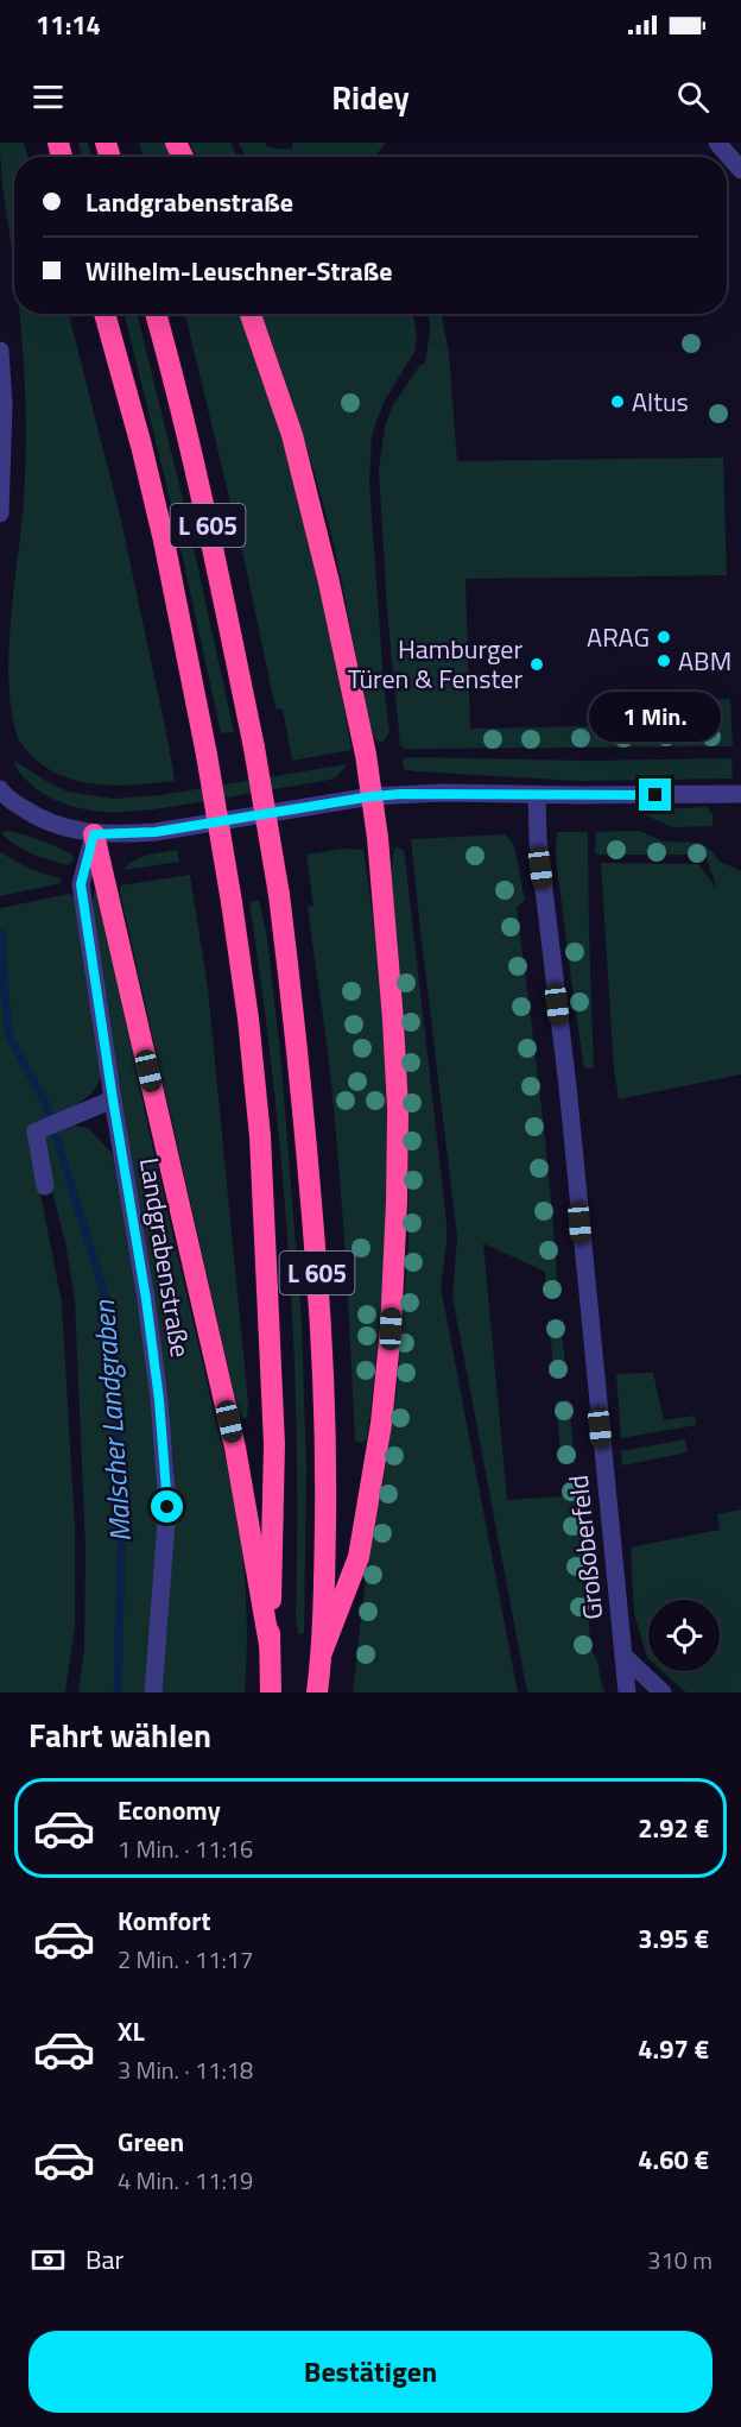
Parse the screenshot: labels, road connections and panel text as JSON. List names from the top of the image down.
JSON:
{
  "streets": {
    "highway": ["L 605"],
    "street": ["Landgrabenstraße", "Großoberfeld"]
  },
  "water": ["Malscher Landgraben"],
  "places": [
    "Altus",
    "ARAG",
    "ABM",
    "Hamburger Türen & Fenster"
  ],
  "page": {
    "status": "11:14",
    "header": "Ridey",
    "banner": ["Landgrabenstraße", "Wilhelm-Leuschner-Straße"],
    "bubble": "1 Min.",
    "heading": "Fahrt wählen",
    "list": [
      {
        "name": "Economy",
        "note": "1 Min. · 11:16",
        "value": "2.92 €"
      },
      {
        "name": "Komfort",
        "note": "2 Min. · 11:17",
        "value": "3.95 €"
      },
      {
        "name": "XL",
        "note": "3 Min. · 11:18",
        "value": "4.97 €"
      },
      {
        "name": "Green",
        "note": "4 Min. · 11:19",
        "value": "4.60 €"
      }
    ],
    "pay": ["Bar", "310 m"],
    "buttons": "Bestätigen"
  }
}
